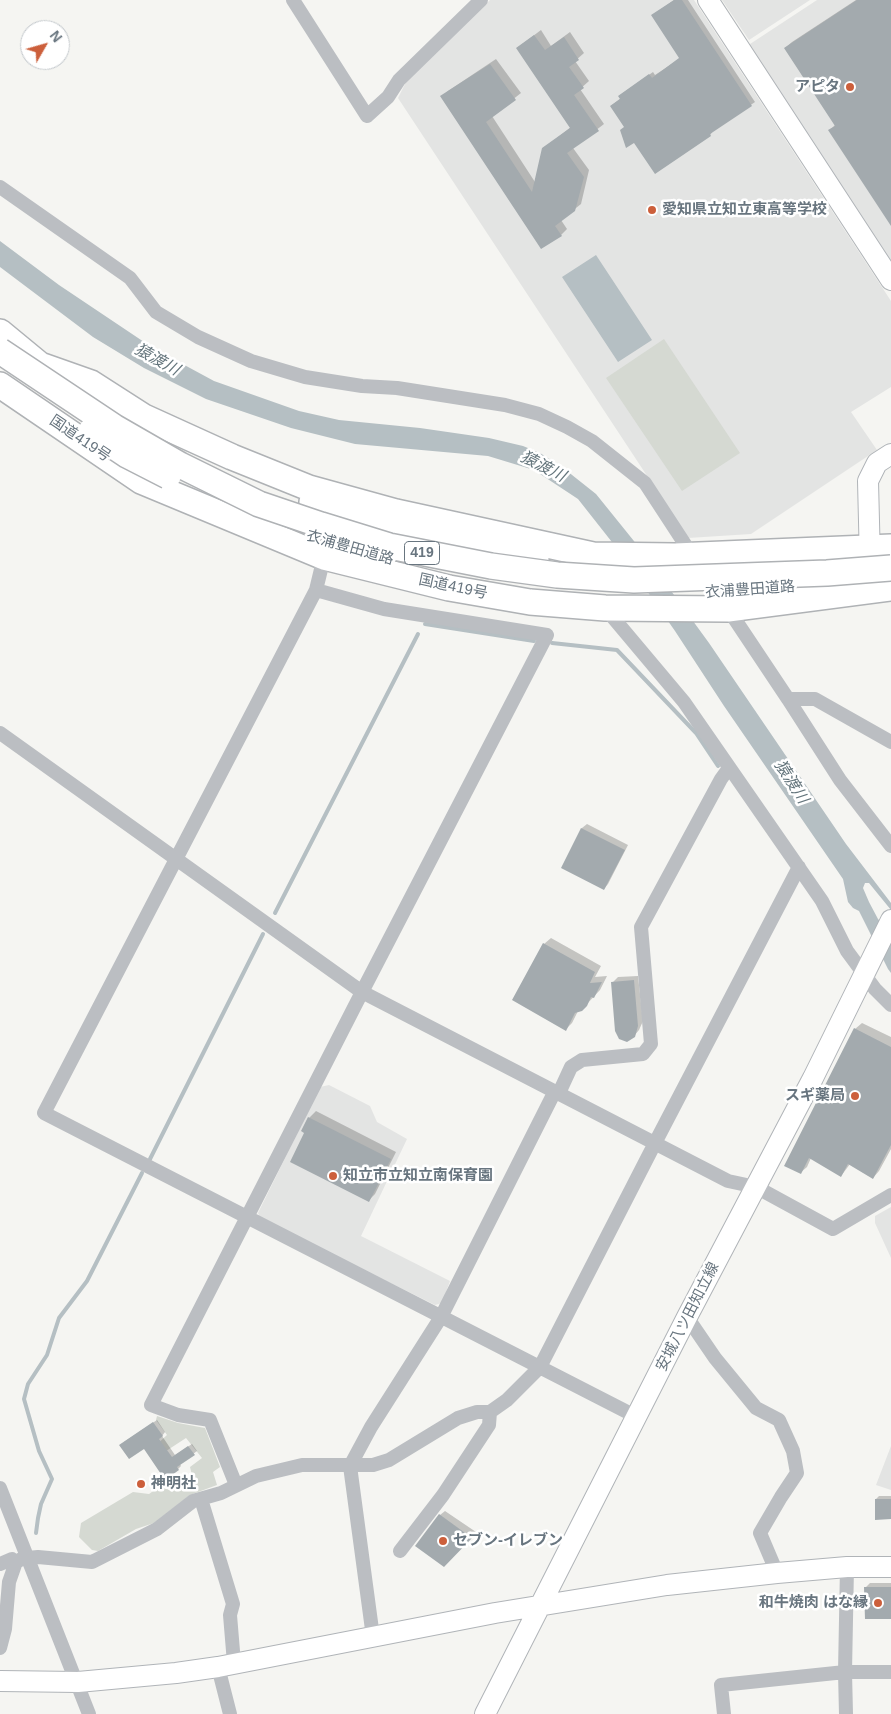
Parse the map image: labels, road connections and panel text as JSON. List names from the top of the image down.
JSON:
{
  "streets": {
    "highway": ["国道419号", "衣浦豊田道路", "419"],
    "street": ["安城八ツ田知立線"]
  },
  "crossings": [
    ["国道419号", "衣浦豊田道路"],
    ["衣浦豊田道路", "419"]
  ],
  "water": ["猿渡川"],
  "places": [
    "アピタ",
    "愛知県立知立東高等学校",
    "スギ薬局",
    "知立市立知立南保育園",
    "神明社",
    "セブン-イレブン",
    "和牛焼肉 はな縁"
  ],
  "north": "top right"
}
